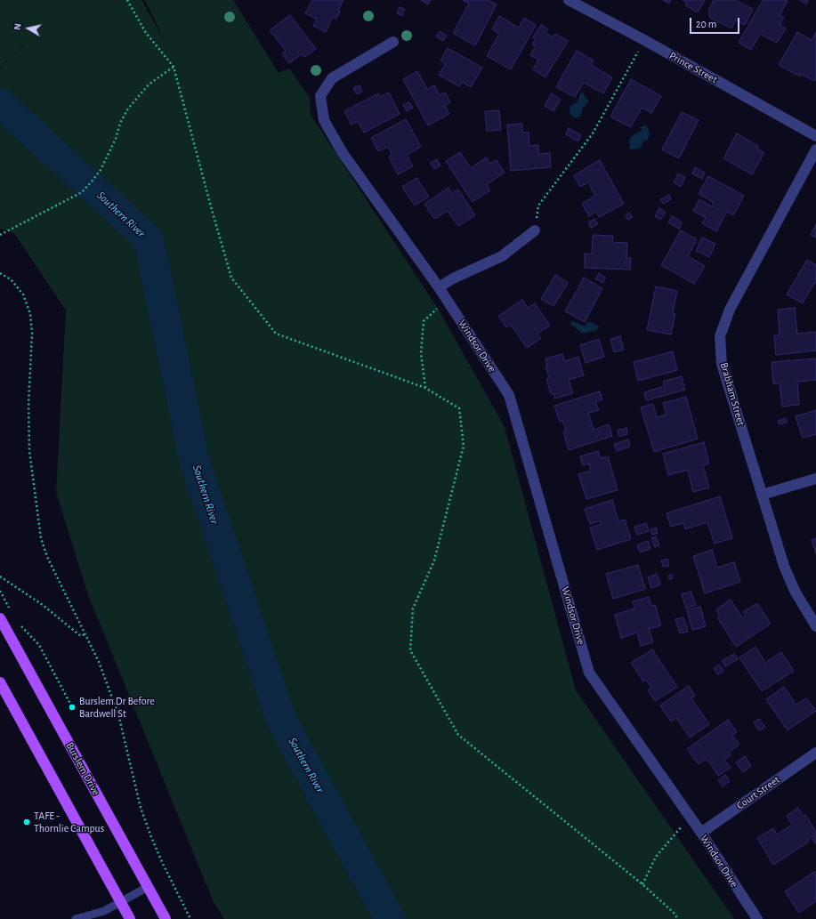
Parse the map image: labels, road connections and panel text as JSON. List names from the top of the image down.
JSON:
{
  "streets": {
    "main road": ["Burslem Drive"],
    "street": [
      "Prince Street",
      "Windsor Drive",
      "Brabham Street",
      "Court Street"
    ]
  },
  "crossings": [
    ["Windsor Drive", "Court Street"]
  ],
  "water": ["Southern River"],
  "places": ["Burslem Dr Before Bardwell St", "TAFE - Thornlie Campus"],
  "scale_bar": "20 m",
  "north": "left"
}
